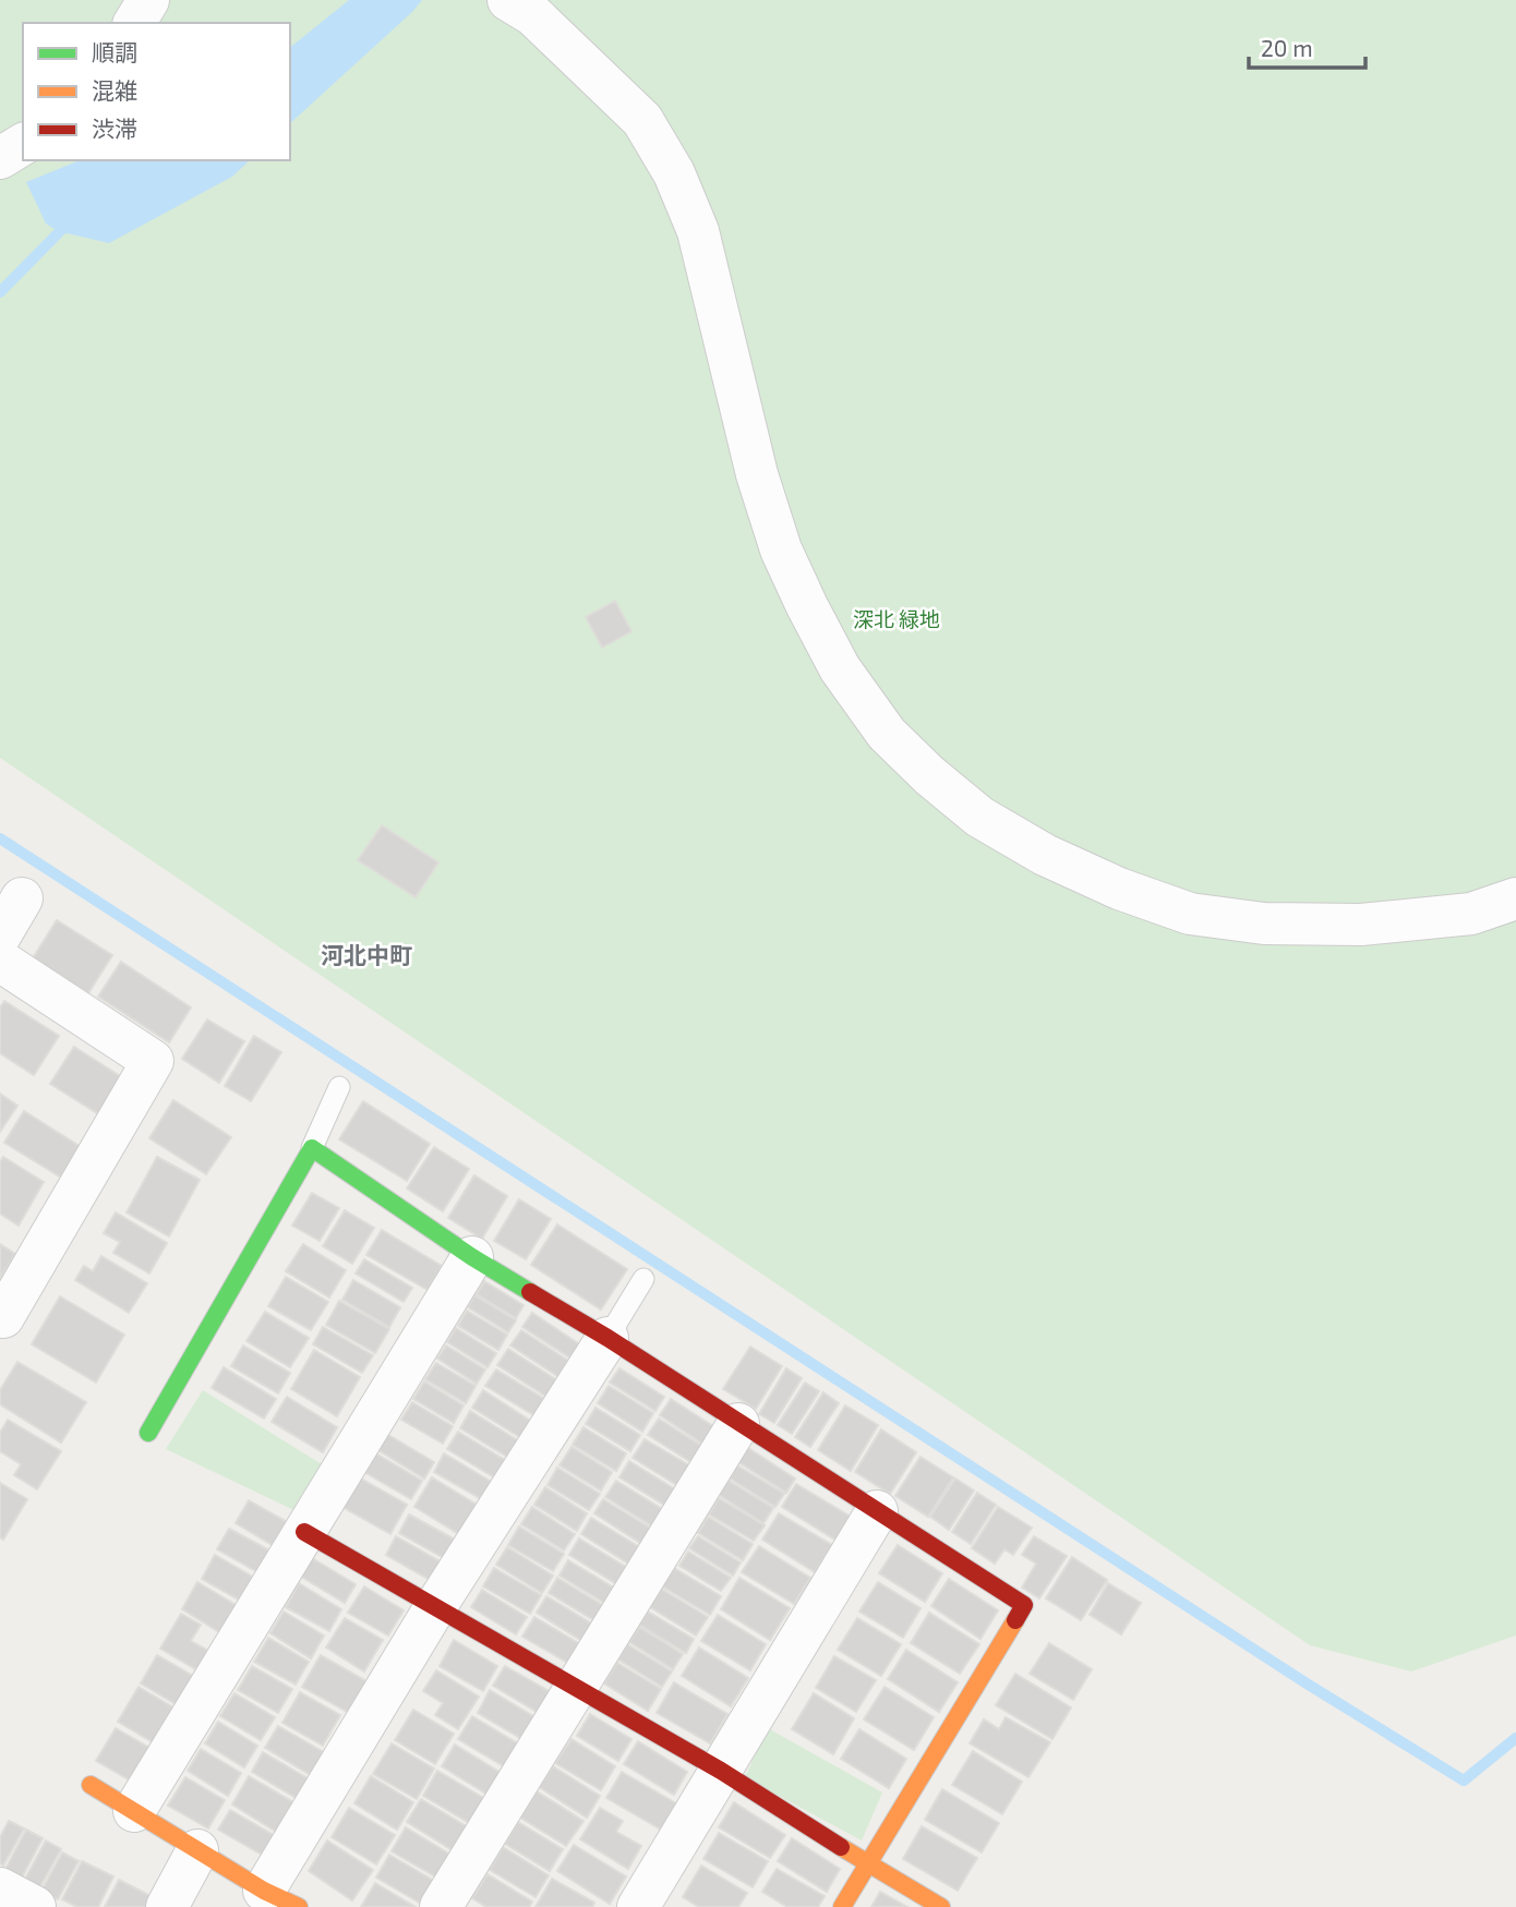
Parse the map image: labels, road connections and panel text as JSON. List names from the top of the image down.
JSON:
{
  "districts": ["河北中町"],
  "parks": ["深北 緑地"],
  "legend": ["順調", "混雑", "渋滞"],
  "scale_bar": "20 m"
}
